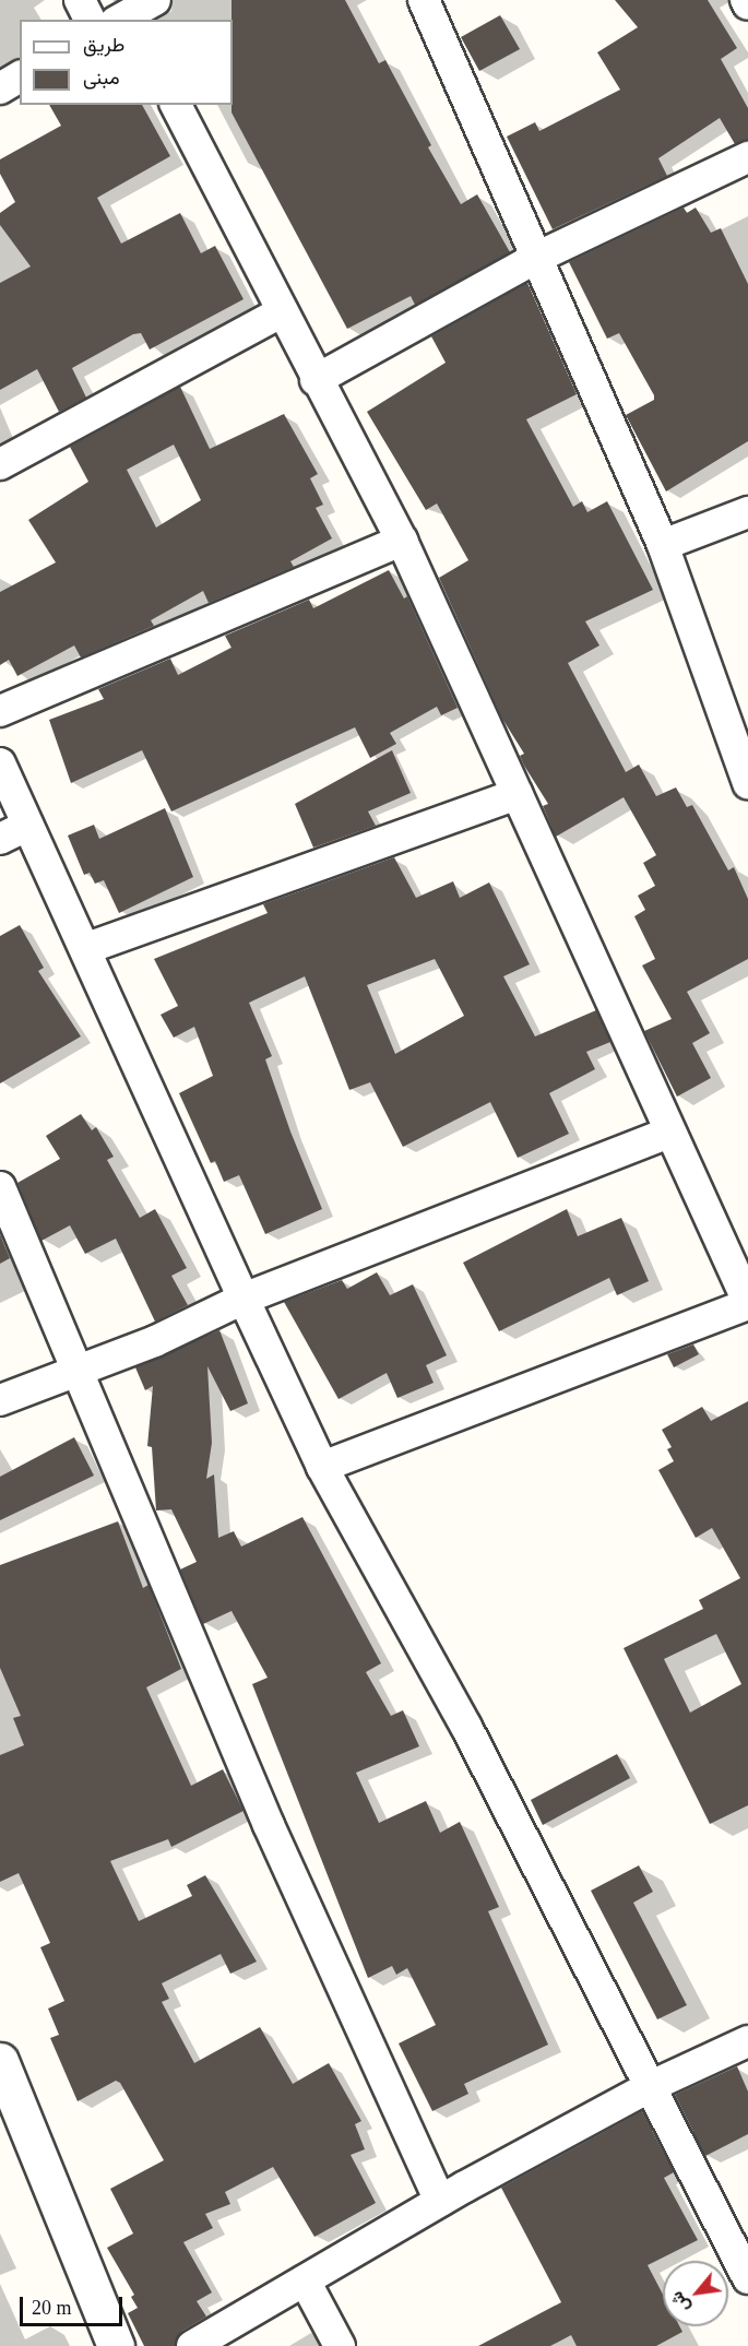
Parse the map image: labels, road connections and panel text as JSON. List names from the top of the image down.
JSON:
{
  "legend": ["طريق", "مبنى"],
  "scale_bar": "20 m",
  "north": "bottom left"
}
